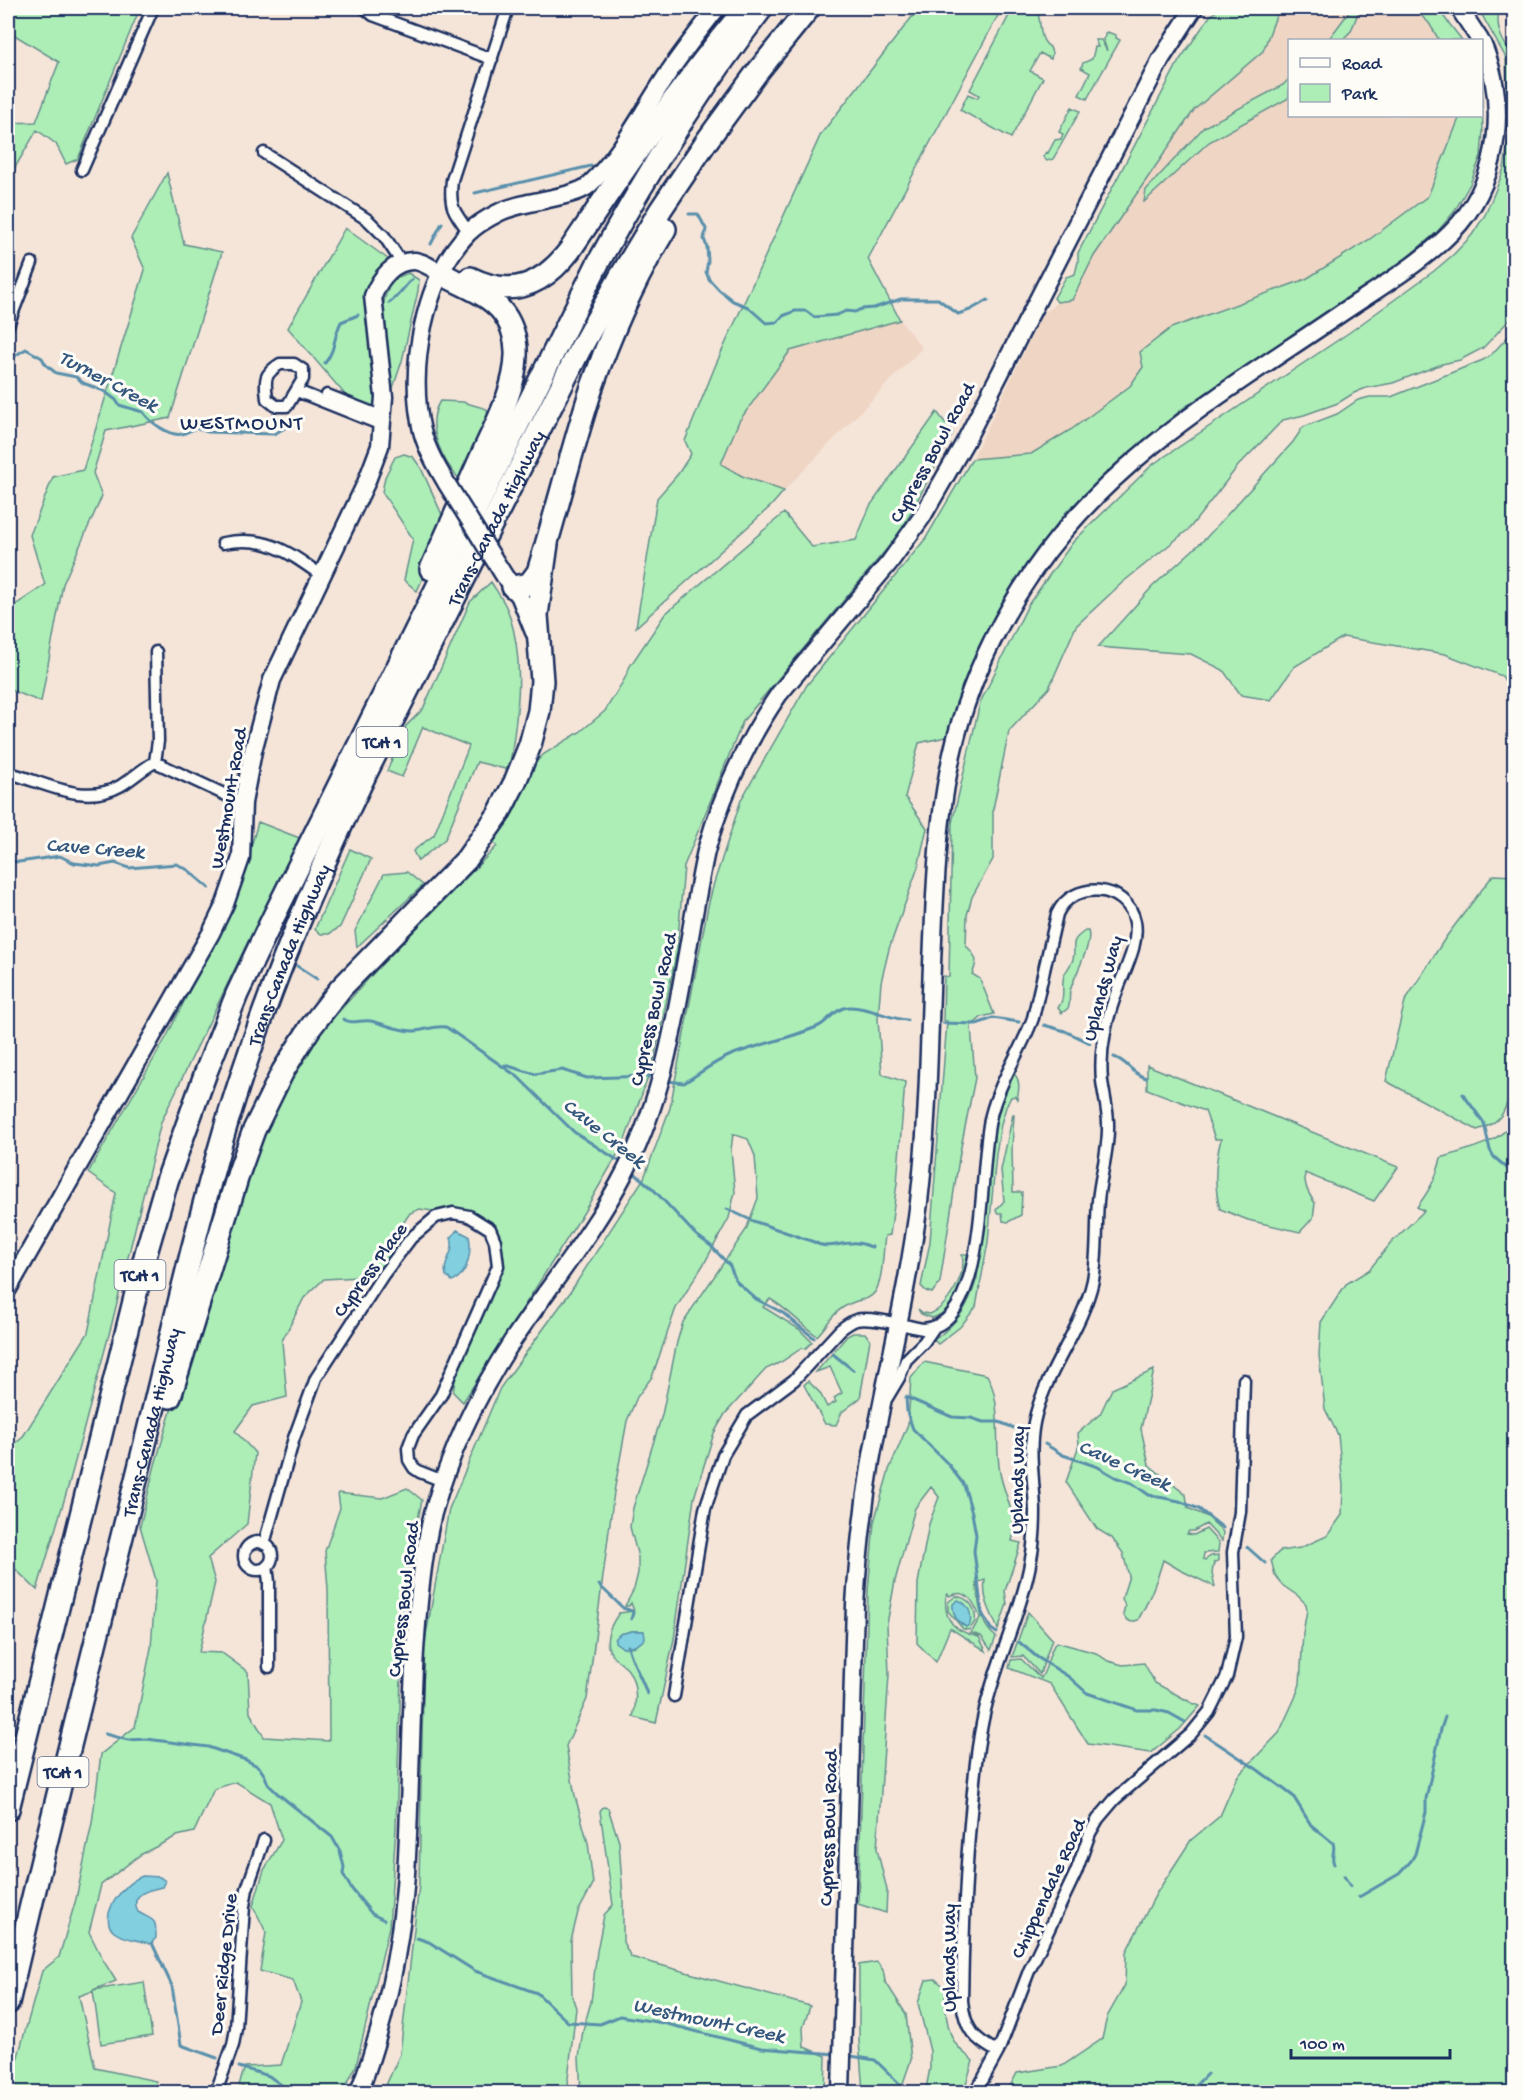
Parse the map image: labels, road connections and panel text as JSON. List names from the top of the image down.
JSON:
{
  "streets": {
    "highway": ["Trans-Canada Highway", "TCH 1"],
    "street": [
      "Cypress Bowl Road",
      "Westmount Road",
      "Uplands Way",
      "Cypress Place",
      "Chippendale Road",
      "Deer Ridge Drive"
    ]
  },
  "crossings": [
    ["Cypress Bowl Road", "Uplands Way"],
    ["Cypress Bowl Road", "Cypress Place"],
    ["Uplands Way", "Chippendale Road"]
  ],
  "districts": ["WESTMOUNT"],
  "water": ["Turner Creek", "Cave Creek", "Westmount Creek"],
  "legend": ["Road", "Park"],
  "scale_bar": "100 m"
}
